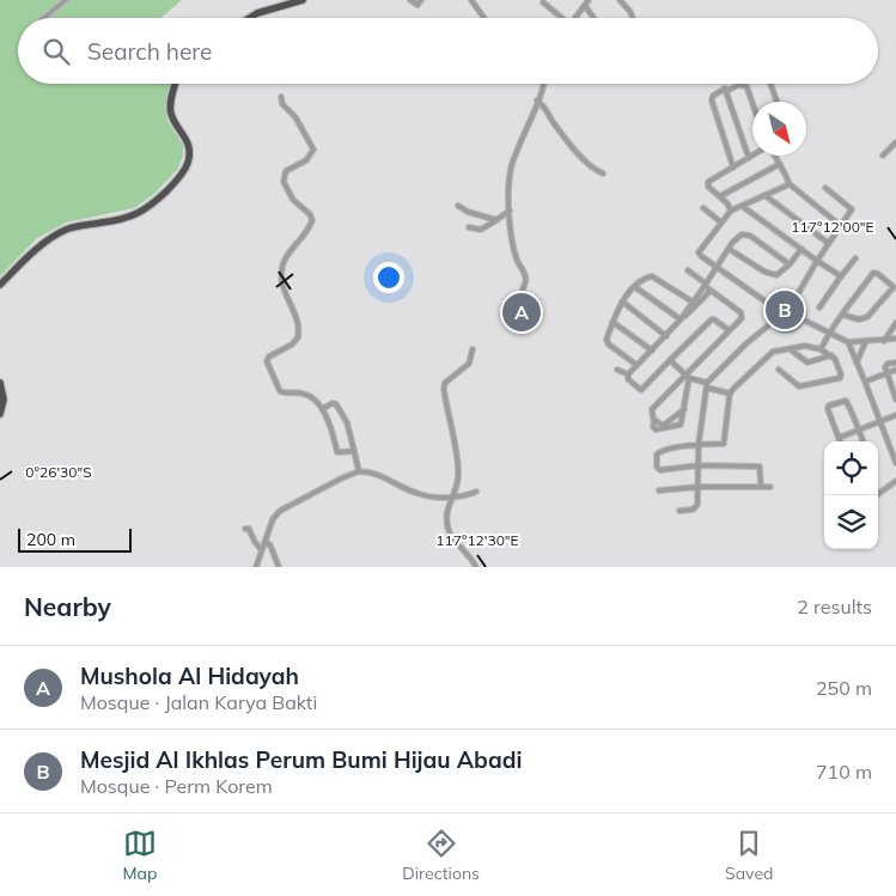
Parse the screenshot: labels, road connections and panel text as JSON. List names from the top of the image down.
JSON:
{
  "scale_bar": "200 m",
  "north": "bottom right",
  "page": {
    "search": "Search here",
    "pins": ["B", "A"],
    "scale": "200 m",
    "heading": ["Nearby", "2 results"],
    "list": [
      {
        "mark": "A",
        "name": "Mushola Al Hidayah",
        "note": "Mosque · Jalan Karya Bakti",
        "value": "250 m"
      },
      {
        "mark": "B",
        "name": "Mesjid Al Ikhlas Perum Bumi Hijau Abadi",
        "note": "Mosque · Perm Korem",
        "value": "710 m"
      }
    ],
    "nav": ["Map", "Directions", "Saved"]
  },
  "coordinates": ["117°12'00\"E", "0°26'30\"S", "117°12'30\"E"]
}
